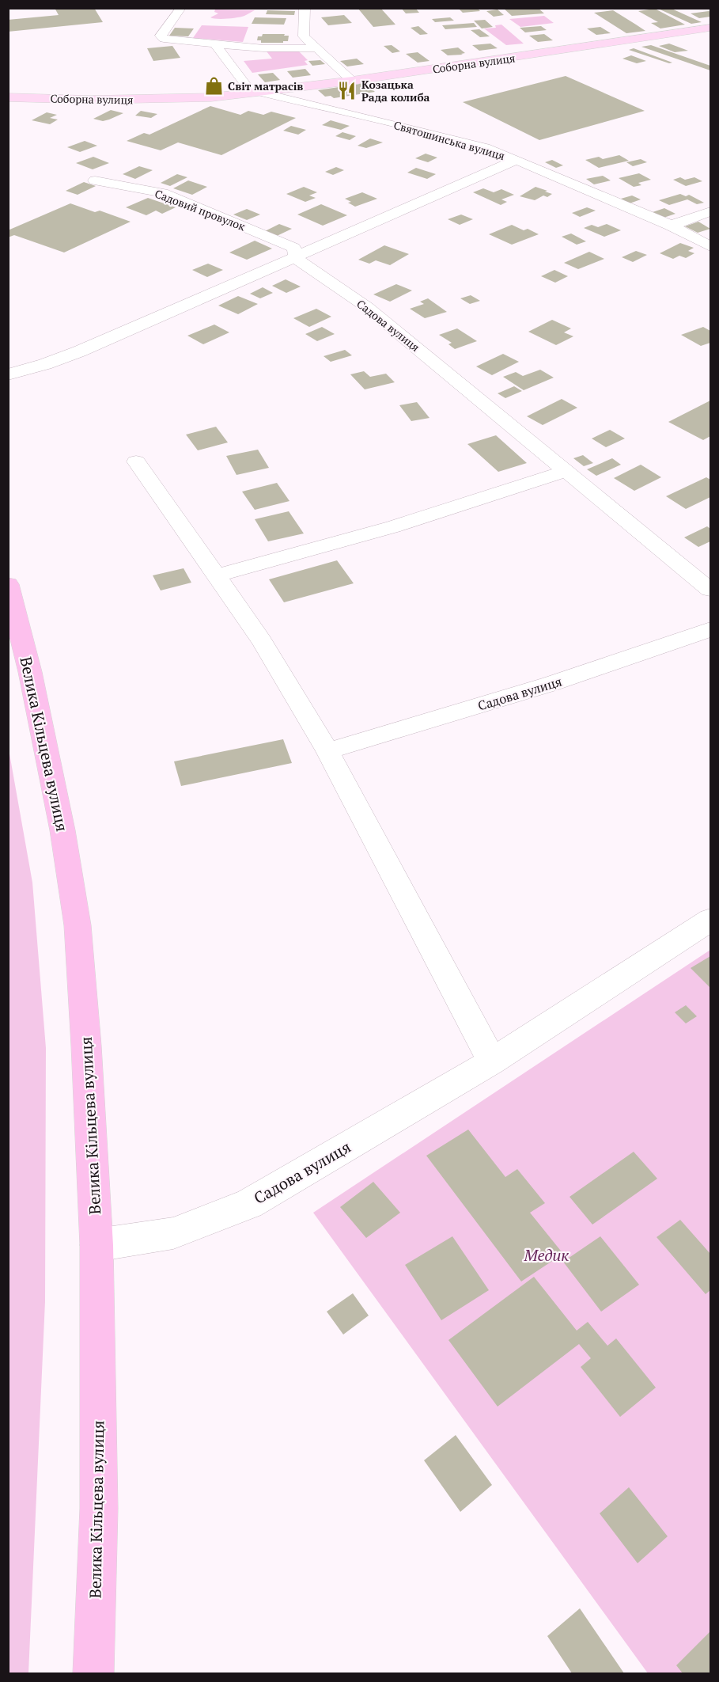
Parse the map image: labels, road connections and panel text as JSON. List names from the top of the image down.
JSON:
{
  "streets": {
    "highway": ["Велика Кільцева вулиця"],
    "main road": ["Соборна вулиця"],
    "street": ["Святошинська вулиця", "Садовий провулок", "Садова вулиця"]
  },
  "crossings": [
    ["Соборна вулиця", "Святошинська вулиця"],
    ["Садовий провулок", "Садова вулиця"],
    ["Садова вулиця", "Велика Кільцева вулиця"]
  ],
  "parks": ["Медик"],
  "places": {
    "shop": ["Світ матрасів"],
    "restaurant": ["Козацька Рада колиба"]
  }
}
